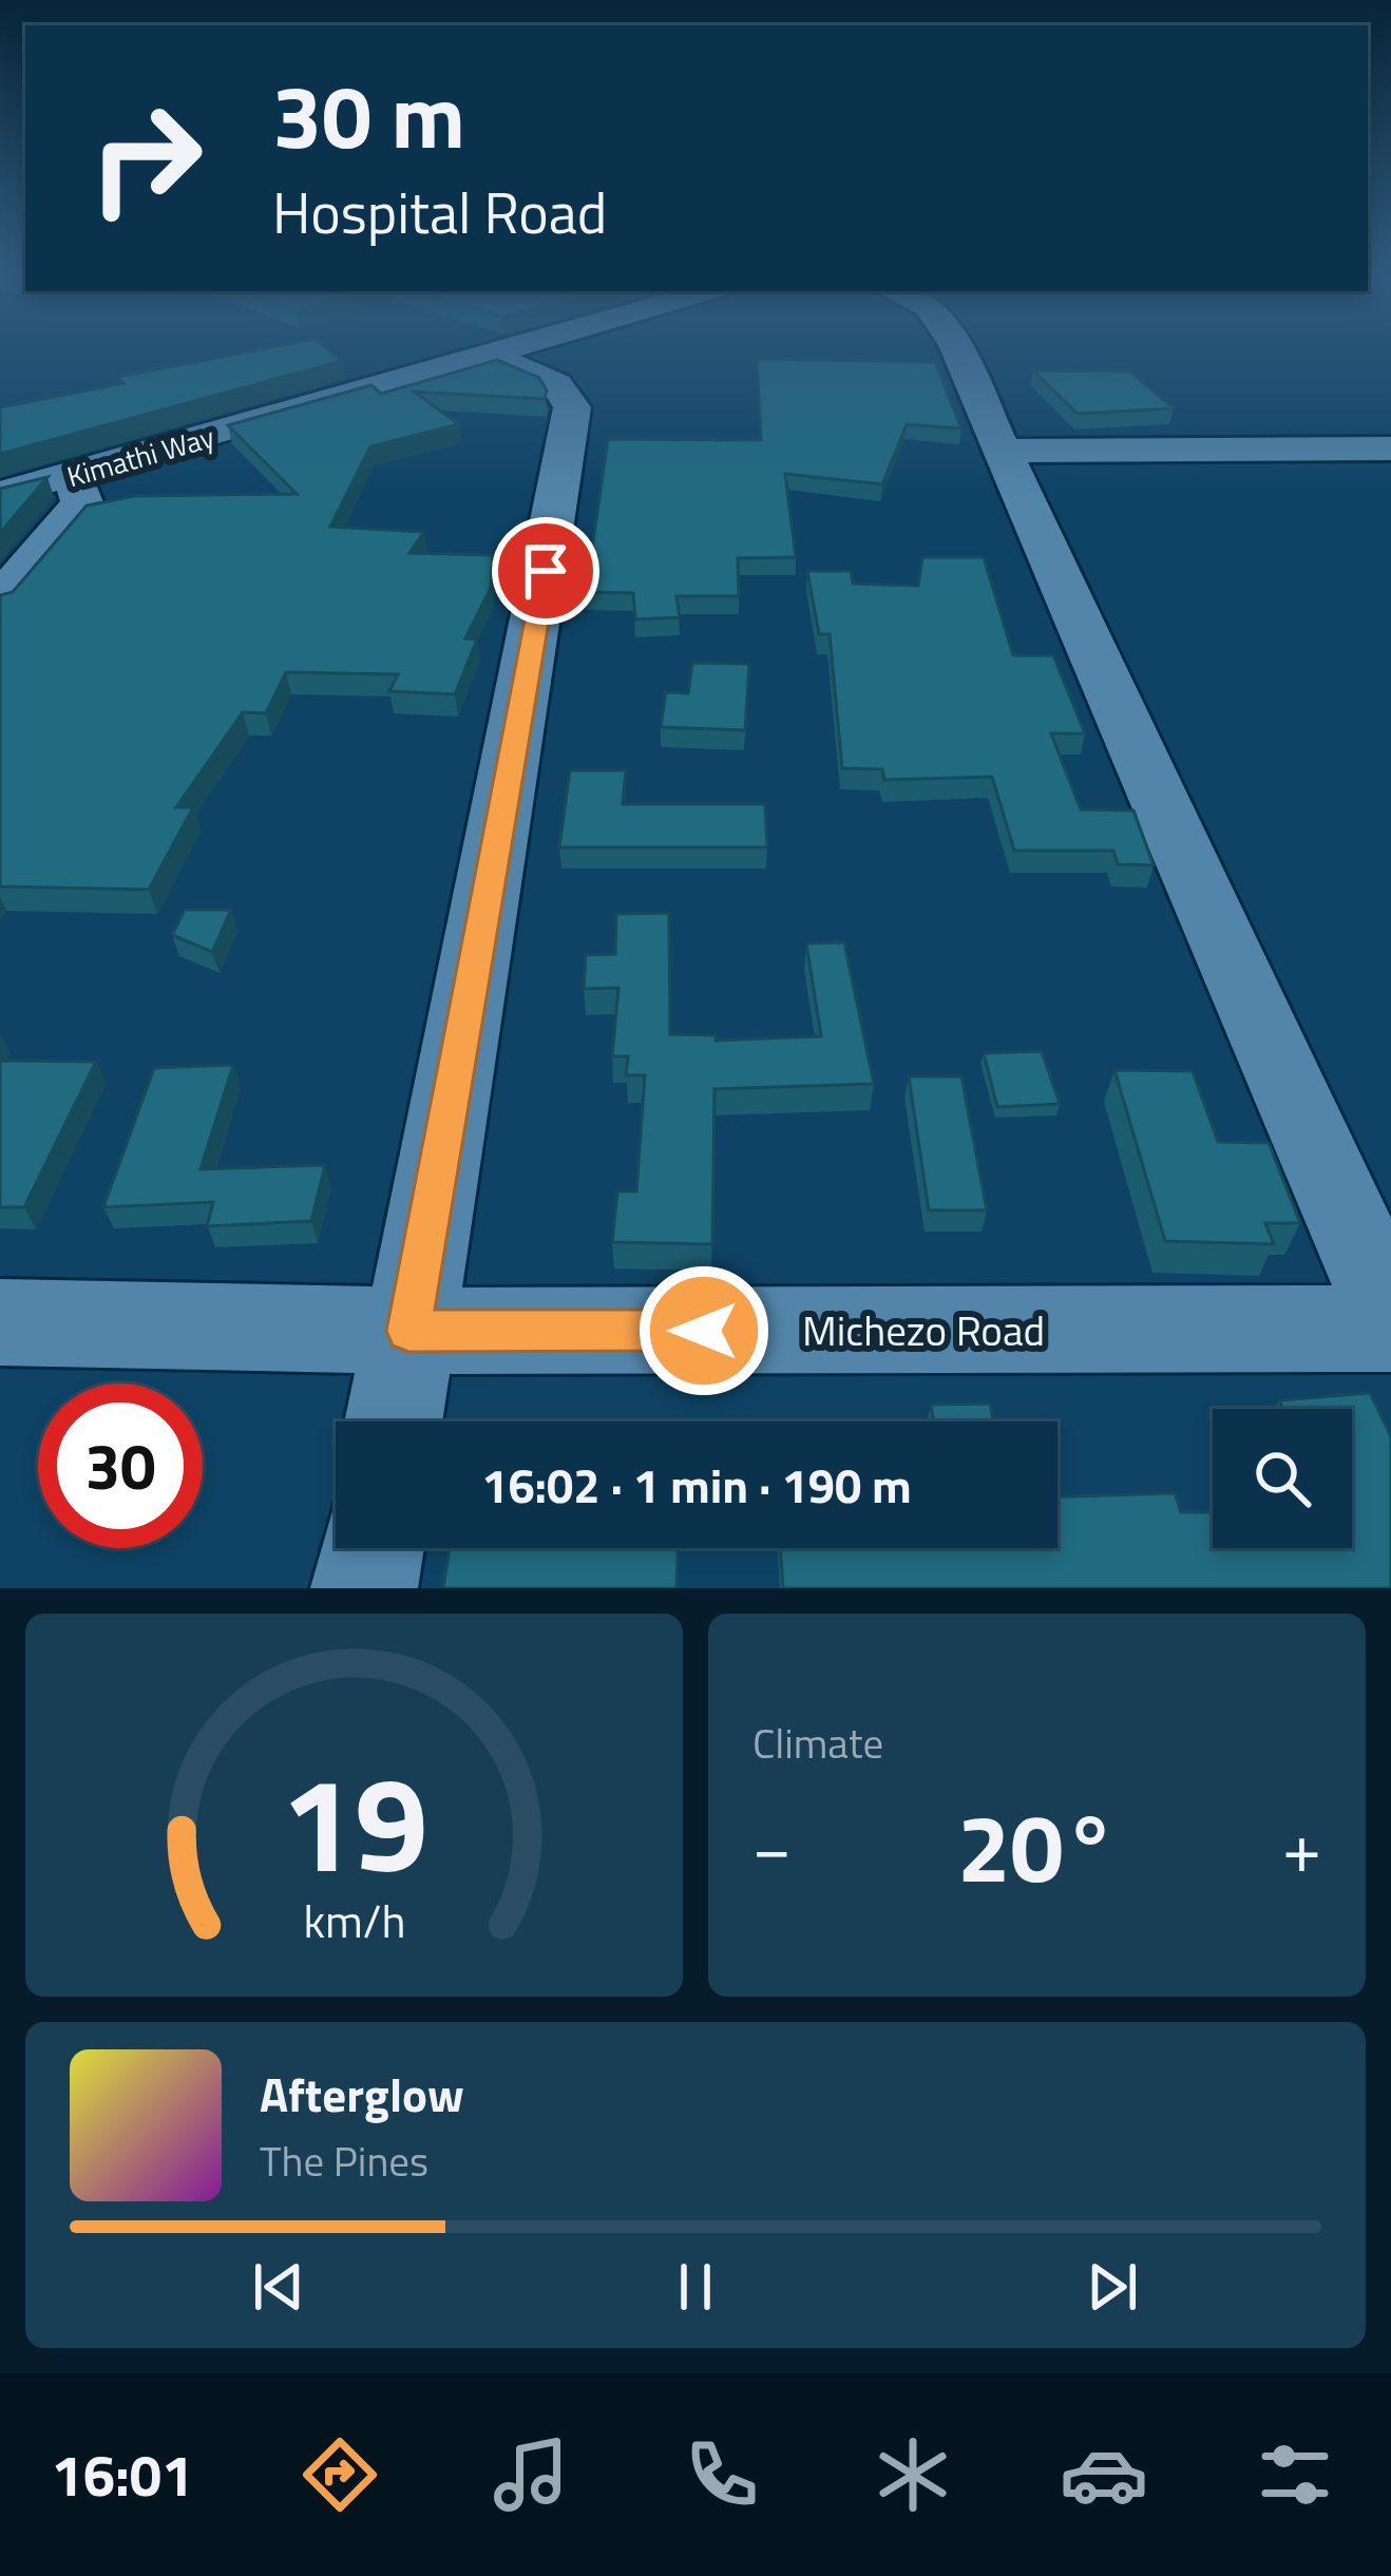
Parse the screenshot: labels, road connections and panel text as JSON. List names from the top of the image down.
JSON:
{
  "streets": {
    "street": ["Kimathi Way", "Michezo Road"]
  },
  "page": {
    "turn": ["30 m", "Hospital Road"],
    "limit": "30",
    "trip": "16:02 · 1 min · 190 m",
    "tile": "Climate",
    "heat": ["−", "20°", "+"],
    "song": ["Afterglow", "The Pines"],
    "tabs": "16:01",
    "gauge": ["19", "km/h"]
  }
}
